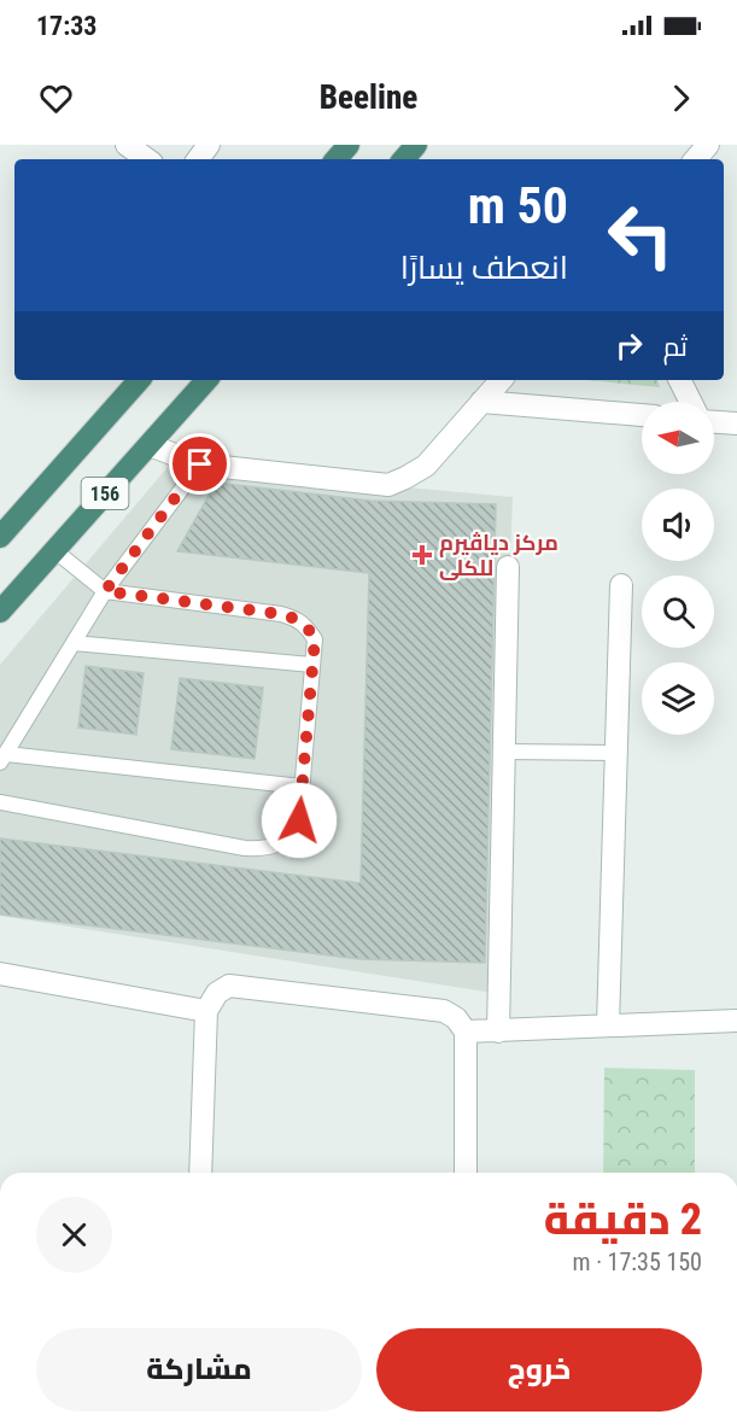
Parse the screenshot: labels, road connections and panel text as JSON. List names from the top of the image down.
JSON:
{
  "streets": {
    "highway": ["156"]
  },
  "places": {
    "health": ["مركز دياڤيرم للكلى"]
  },
  "north": "left",
  "page": {
    "status": "17:33",
    "header": "Beeline",
    "turn": ["50 m", "انعطف يسارًا"],
    "then": "ثم",
    "heading": ["2 دقيقة", "150 m · 17:35"],
    "buttons": ["خروج", "مشاركة"]
  }
}
